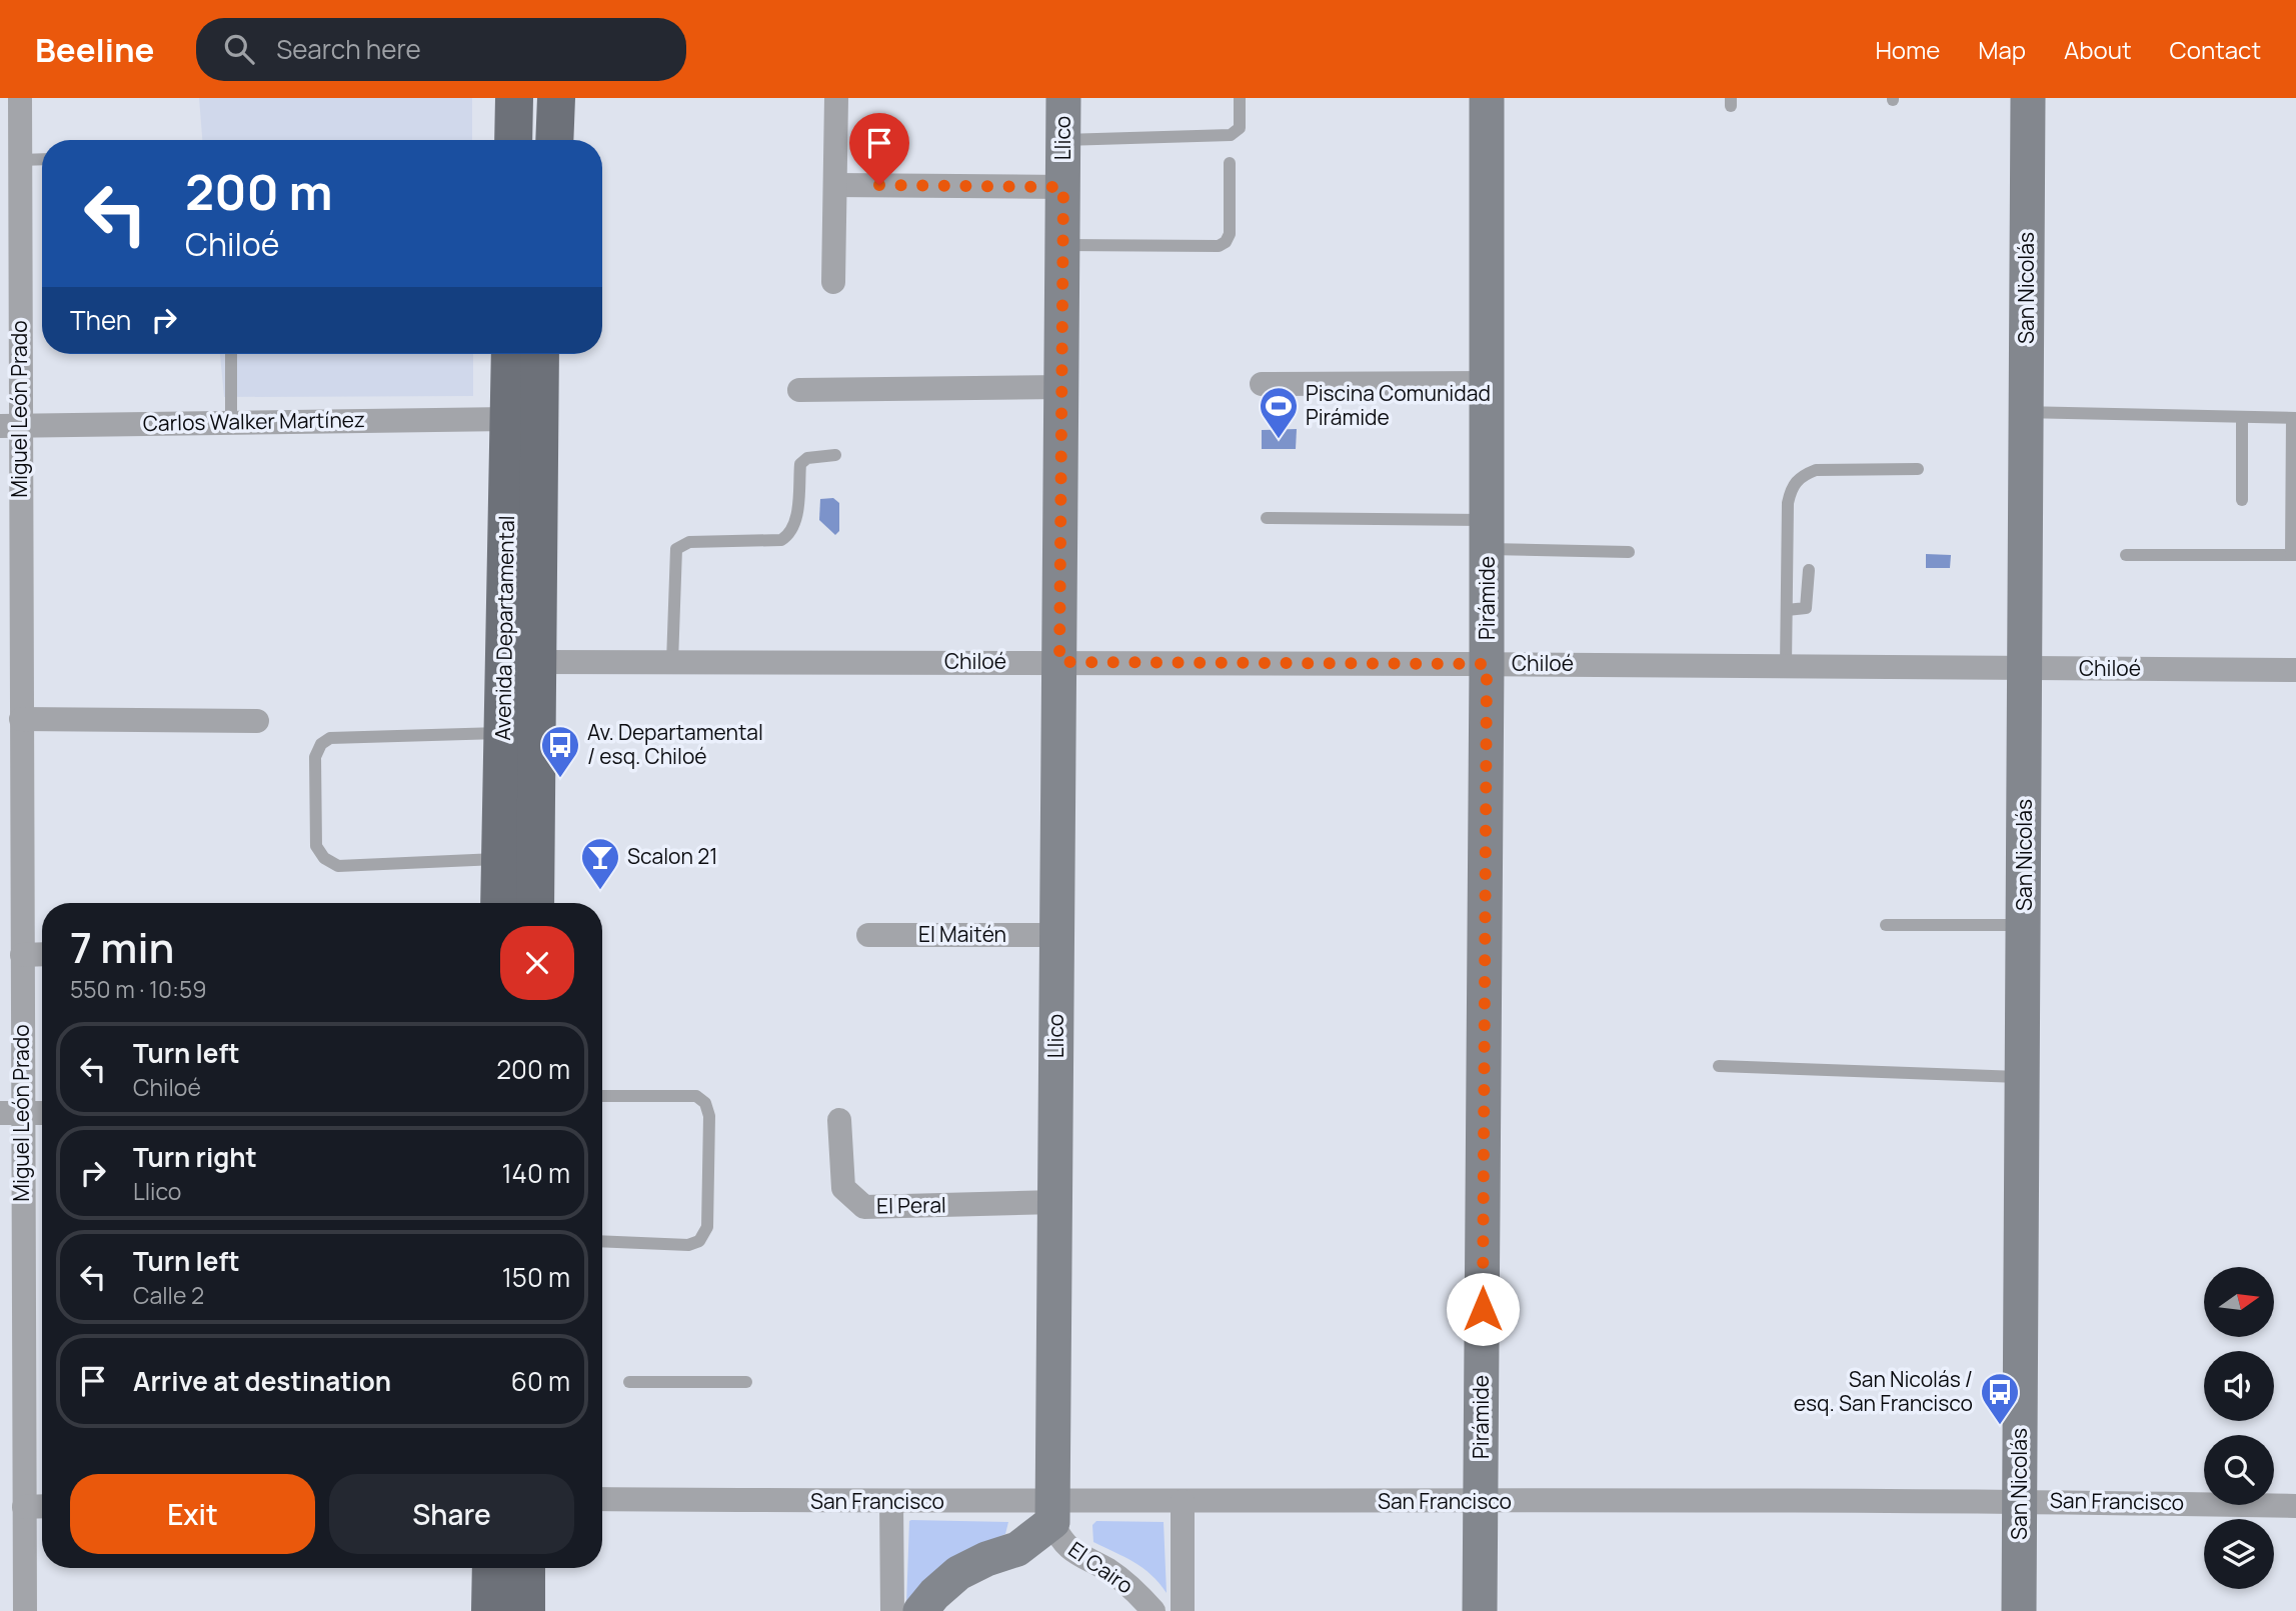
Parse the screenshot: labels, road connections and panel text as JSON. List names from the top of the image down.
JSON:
{
  "streets": {
    "main road": ["Avenida Departamental"],
    "street": [
      "Llico",
      "San Nicolás",
      "Miguel León Prado",
      "Carlos Walker Martínez",
      "Pirámide",
      "Chiloé",
      "El Maitén",
      "El Peral",
      "San Francisco",
      "El Cairo"
    ]
  },
  "crossings": [
    ["Llico", "Chiloé"],
    ["Llico", "El Maitén"],
    ["Llico", "El Peral"],
    ["Llico", "San Francisco"],
    ["Llico", "El Cairo"],
    ["San Nicolás", "Chiloé"],
    ["San Nicolás", "San Francisco"],
    ["Miguel León Prado", "Carlos Walker Martínez"],
    ["Carlos Walker Martínez", "Avenida Departamental"],
    ["Pirámide", "Chiloé"],
    ["Pirámide", "San Francisco"],
    ["Avenida Departamental", "Chiloé"],
    ["San Francisco", "El Cairo"]
  ],
  "places": {
    "sports": ["Piscina Comunidad Pirámide"],
    "bus stop": ["Av. Departamental / esq. Chiloé", "San Nicolás / esq. San Francisco"],
    "bar": ["Scalon 21"]
  },
  "north": "right",
  "page": {
    "header": "Beeline",
    "search": "Search here",
    "nav": [
      "Home",
      "Map",
      "About",
      "Contact"
    ],
    "turn": ["200 m", "Chiloé"],
    "then": "Then",
    "heading": ["7 min", "550 m · 10:59"],
    "list": [
      {
        "name": "Turn left",
        "note": "Chiloé",
        "value": "200 m"
      },
      {
        "name": "Turn right",
        "note": "Llico",
        "value": "140 m"
      },
      {
        "name": "Turn left",
        "note": "Calle 2",
        "value": "150 m"
      },
      {
        "name": "Arrive at destination",
        "value": "60 m"
      }
    ],
    "buttons": ["Exit", "Share"]
  }
}
